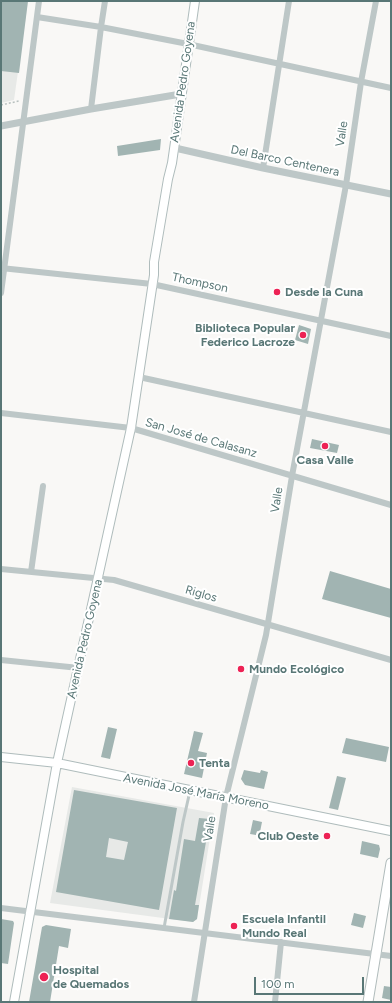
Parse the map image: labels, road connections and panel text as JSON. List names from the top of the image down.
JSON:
{
  "streets": {
    "main road": ["Avenida Pedro Goyena", "Avenida José María Moreno"],
    "street": [
      "Valle",
      "Del Barco Centenera",
      "Thompson",
      "San José de Calasanz",
      "Riglos"
    ]
  },
  "crossings": [
    ["Avenida Pedro Goyena", "Del Barco Centenera"],
    ["Avenida Pedro Goyena", "Thompson"],
    ["Avenida Pedro Goyena", "San José de Calasanz"],
    ["Avenida Pedro Goyena", "Riglos"],
    ["Avenida Pedro Goyena", "Avenida José María Moreno"],
    ["Valle", "Del Barco Centenera"],
    ["Valle", "Thompson"],
    ["Valle", "San José de Calasanz"],
    ["Valle", "Riglos"],
    ["Valle", "Avenida José María Moreno"]
  ],
  "places": [
    "Desde la Cuna",
    "Biblioteca Popular Federico Lacroze",
    "Casa Valle",
    "Mundo Ecológico",
    "Tenta",
    "Club Oeste",
    "Escuela Infantil Mundo Real",
    "Hospital de Quemados"
  ],
  "scale_bar": "100 m"
}
